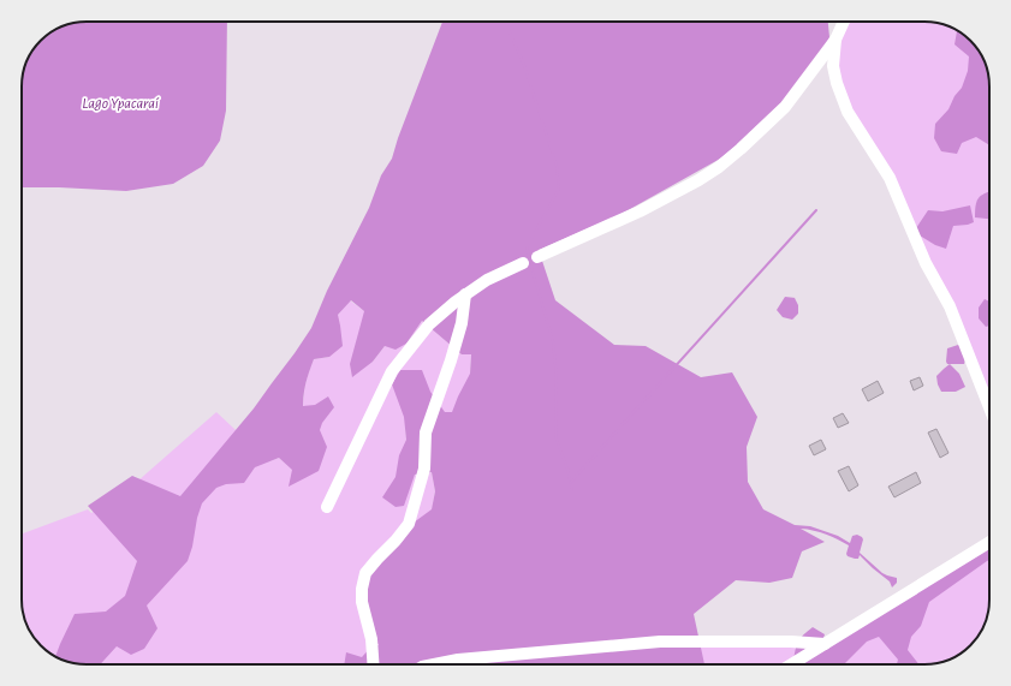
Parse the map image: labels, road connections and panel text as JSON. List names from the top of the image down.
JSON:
{
  "water": ["Lago Ypacaraí"]
}
